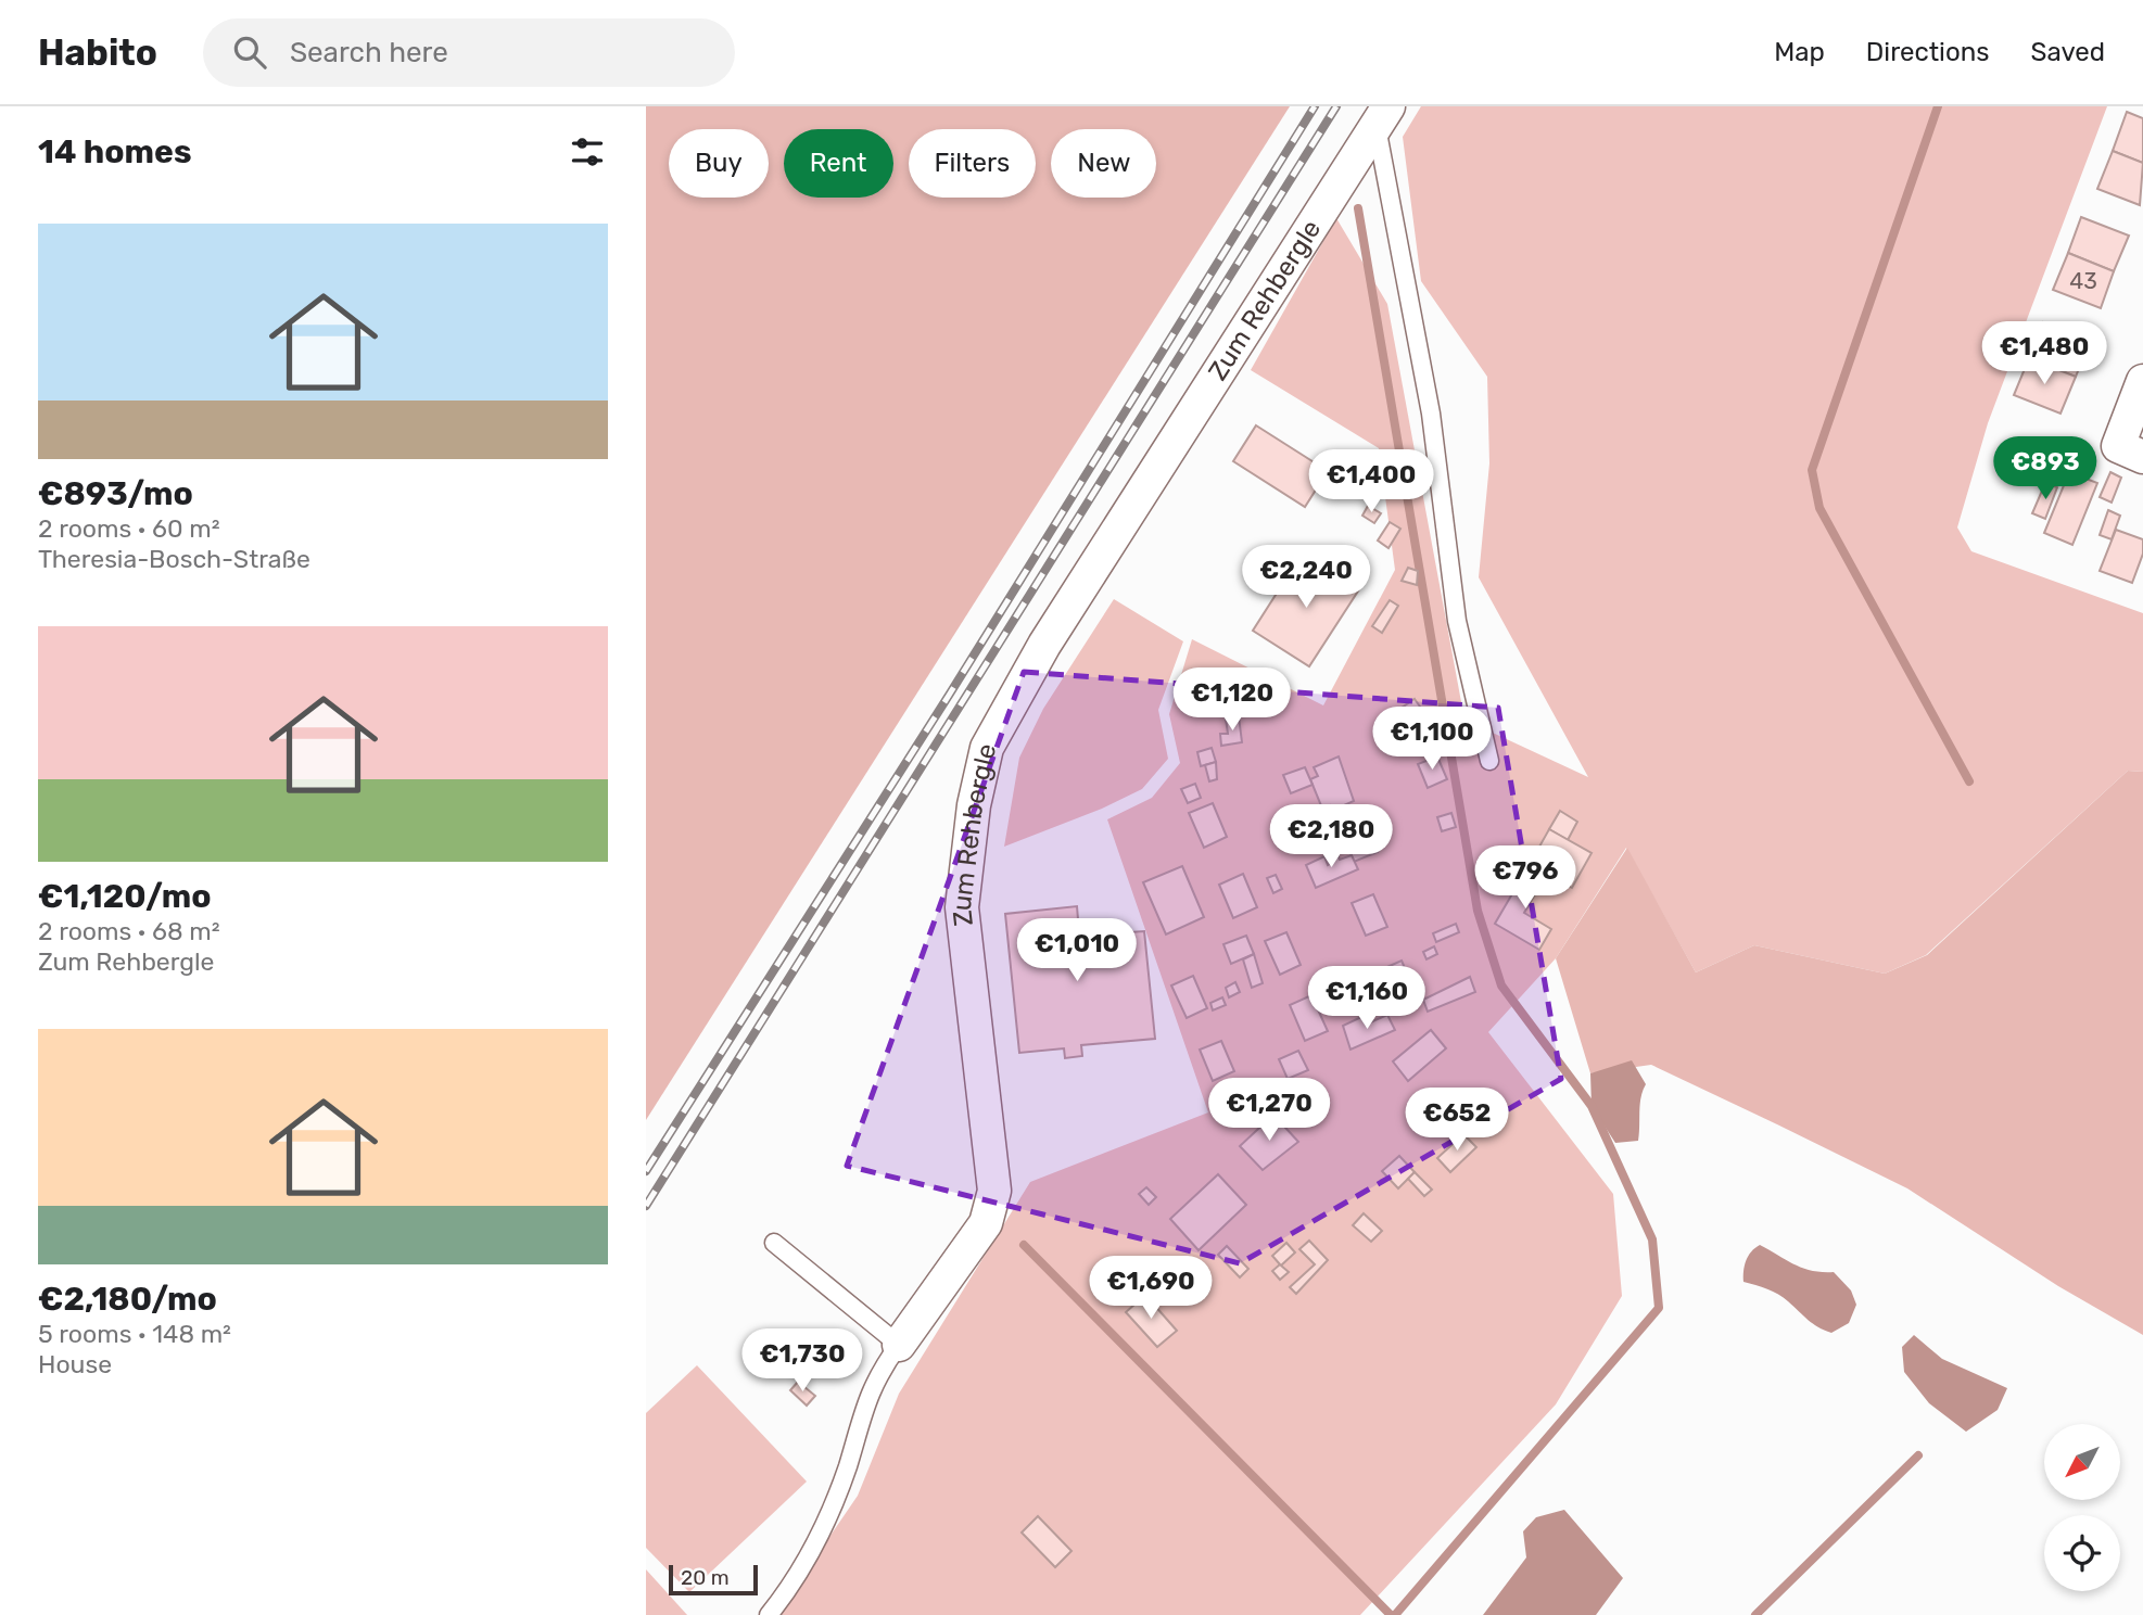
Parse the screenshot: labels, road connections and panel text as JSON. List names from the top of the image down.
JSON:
{
  "streets": {
    "street": ["Zum Rehbergle"]
  },
  "house_numbers": ["43"],
  "scale_bar": "20 m",
  "north": "bottom left",
  "page": {
    "header": "Habito",
    "search": "Search here",
    "nav": ["Map", "Directions", "Saved"],
    "heading": "14 homes",
    "chip": [
      "Buy",
      "Rent",
      "Filters",
      "New"
    ],
    "list": [
      {
        "name": "€893/mo",
        "note": "2 rooms · 60 m² · Theresia-Bosch-Straße"
      },
      {
        "name": "€1,120/mo",
        "note": "2 rooms · 68 m² · Zum Rehbergle"
      },
      {
        "name": "€2,180/mo",
        "note": "5 rooms · 148 m² · House"
      }
    ],
    "price": [
      "€1,480",
      "€893",
      "€1,400",
      "€2,240",
      "€1,120",
      "€1,100",
      "€2,180",
      "€796",
      "€1,010",
      "€1,160",
      "€1,270",
      "€652",
      "€1,690",
      "€1,730"
    ],
    "scale": "20 m"
  }
}
